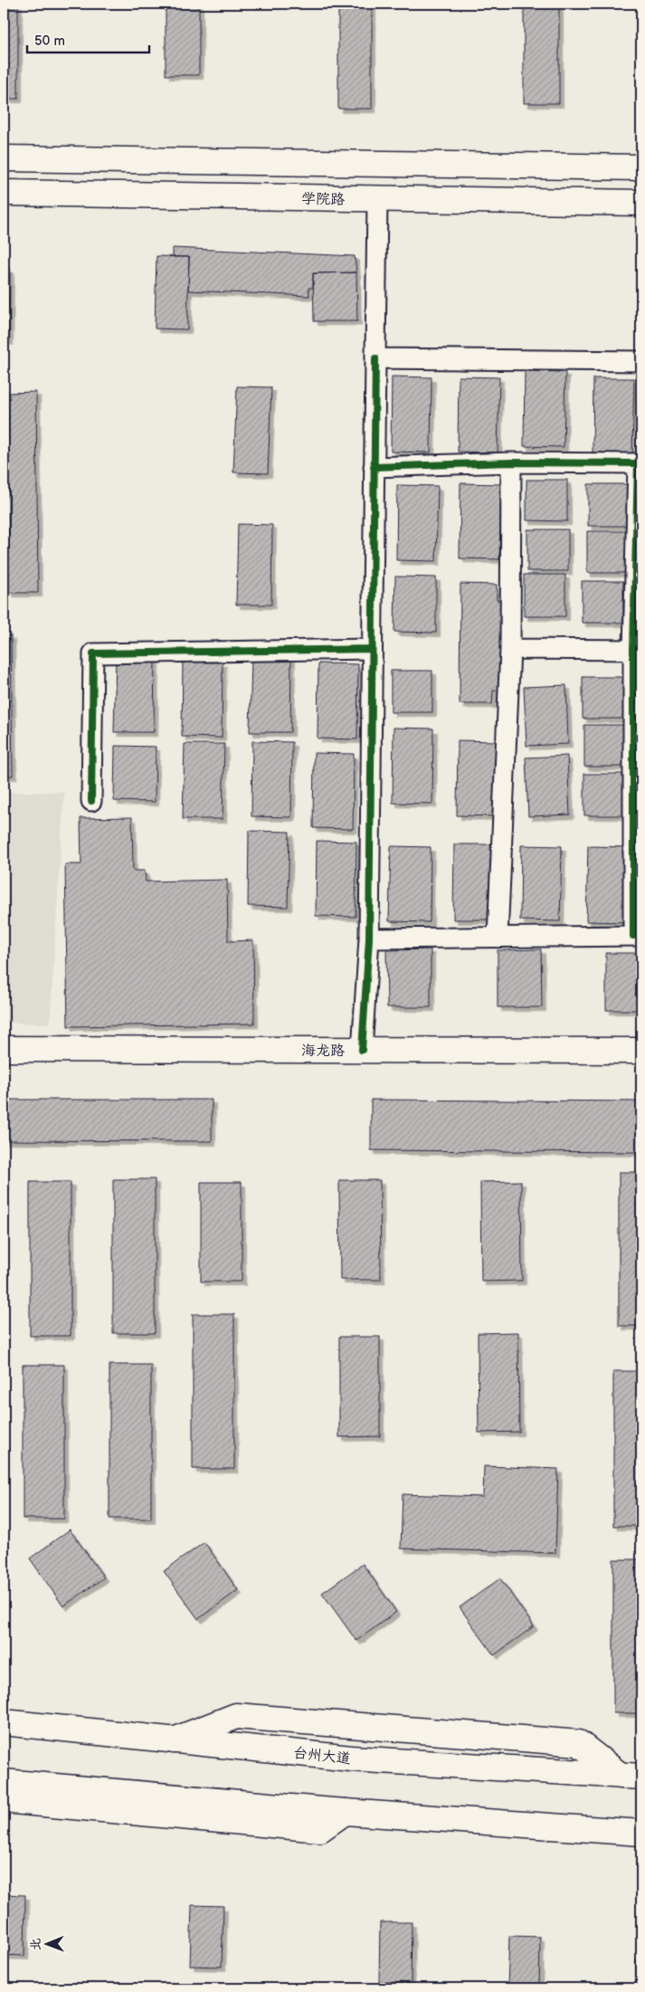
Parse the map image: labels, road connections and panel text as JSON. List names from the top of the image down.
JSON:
{
  "streets": {
    "main road": ["学院路", "海龙路", "台州大道"]
  },
  "scale_bar": "50 m",
  "north": "left"
}
